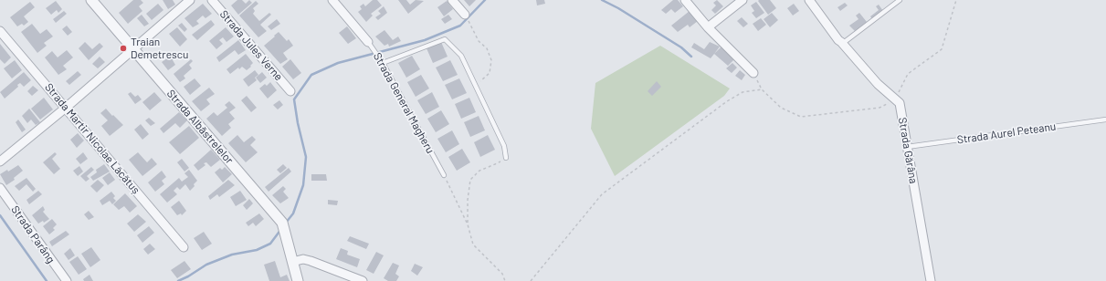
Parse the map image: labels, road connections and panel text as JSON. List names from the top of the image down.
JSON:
{
  "streets": {
    "street": [
      "Strada Jules Verne",
      "Strada General Magheru",
      "Strada Albăstrelelor",
      "Strada Martir Nicolae Lăcătuș",
      "Strada Gărâna",
      "Strada Parâng"
    ],
    "lane": ["Strada Aurel Peteanu"]
  },
  "crossings": [
    ["Strada Aurel Peteanu", "Strada Gărâna"]
  ],
  "places": ["Traian Demetrescu"]
}
